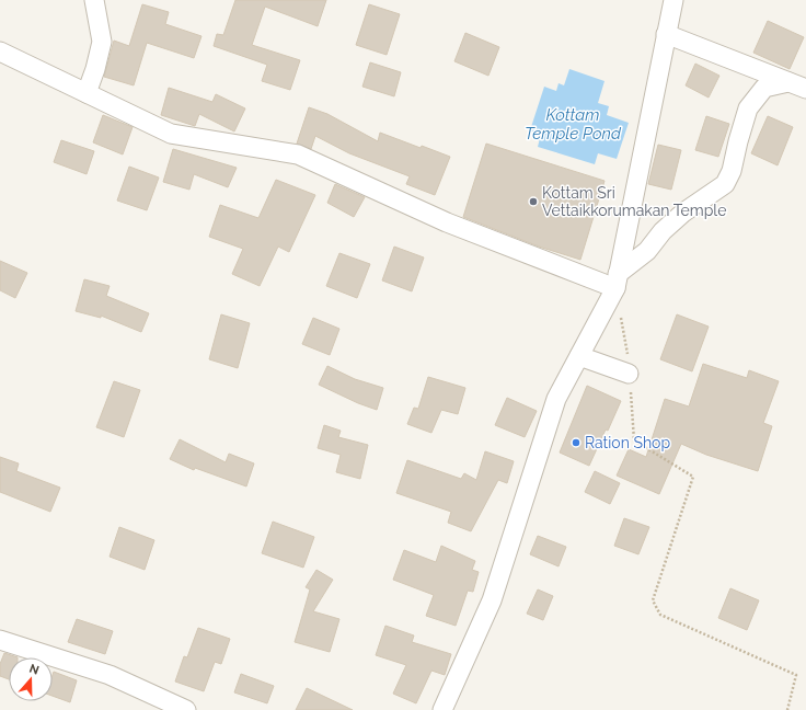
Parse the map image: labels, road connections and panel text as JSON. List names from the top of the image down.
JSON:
{
  "water": ["Kottam Temple Pond"],
  "places": ["Kottam Sri Vettaikkorumakan Temple", "Ration Shop"],
  "north": "top"
}
